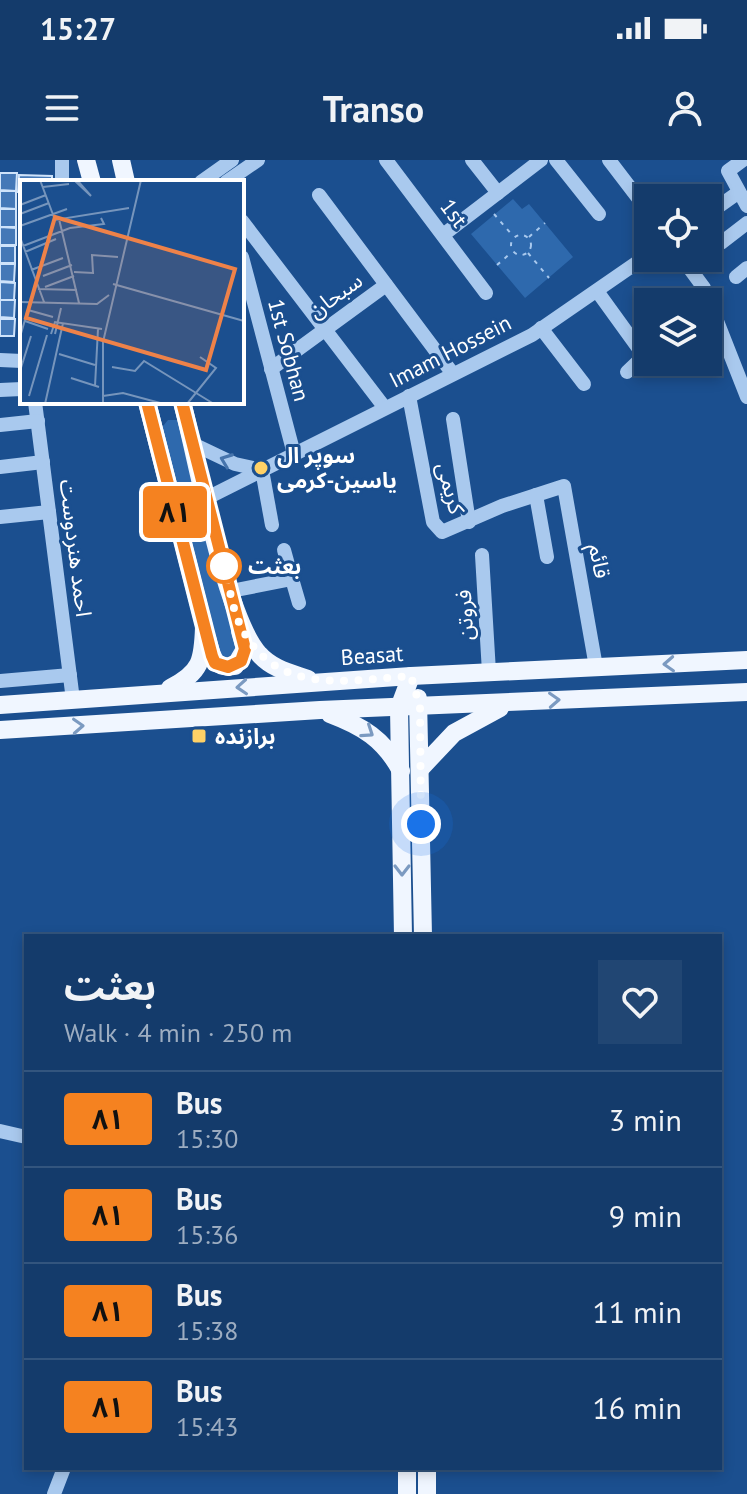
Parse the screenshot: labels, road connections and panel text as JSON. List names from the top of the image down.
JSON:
{
  "streets": {
    "main road": ["Beasat"],
    "street": [
      "1st",
      "سبحان",
      "1st Sobhan",
      "Imam Hossein",
      "کریمی",
      "احمد هنردوست",
      "قائم",
      "فروتن"
    ]
  },
  "crossings": [
    ["سبحان", "1st Sobhan"],
    ["1st Sobhan", "Imam Hossein"],
    ["Imam Hossein", "کریمی"],
    ["کریمی", "قائم"],
    ["احمد هنردوست", "Beasat"],
    ["قائم", "Beasat"],
    ["فروتن", "Beasat"]
  ],
  "places": {
    "other": ["سوپر ال یاسین-کرمی", "بعثت"],
    "transit": ["برازنده"]
  },
  "lines": ["bus line ۸۱"],
  "page": {
    "status": "15:27",
    "header": "Transo",
    "on_map": "۸۱",
    "heading": ["بعثت", "Walk · 4 min · 250 m"],
    "list": [
      {
        "mark": "۸۱",
        "name": "Bus",
        "note": "15:30",
        "value": "3 min"
      },
      {
        "mark": "۸۱",
        "name": "Bus",
        "note": "15:36",
        "value": "9 min"
      },
      {
        "mark": "۸۱",
        "name": "Bus",
        "note": "15:38",
        "value": "11 min"
      },
      {
        "mark": "۸۱",
        "name": "Bus",
        "note": "15:43",
        "value": "16 min"
      }
    ]
  }
}
